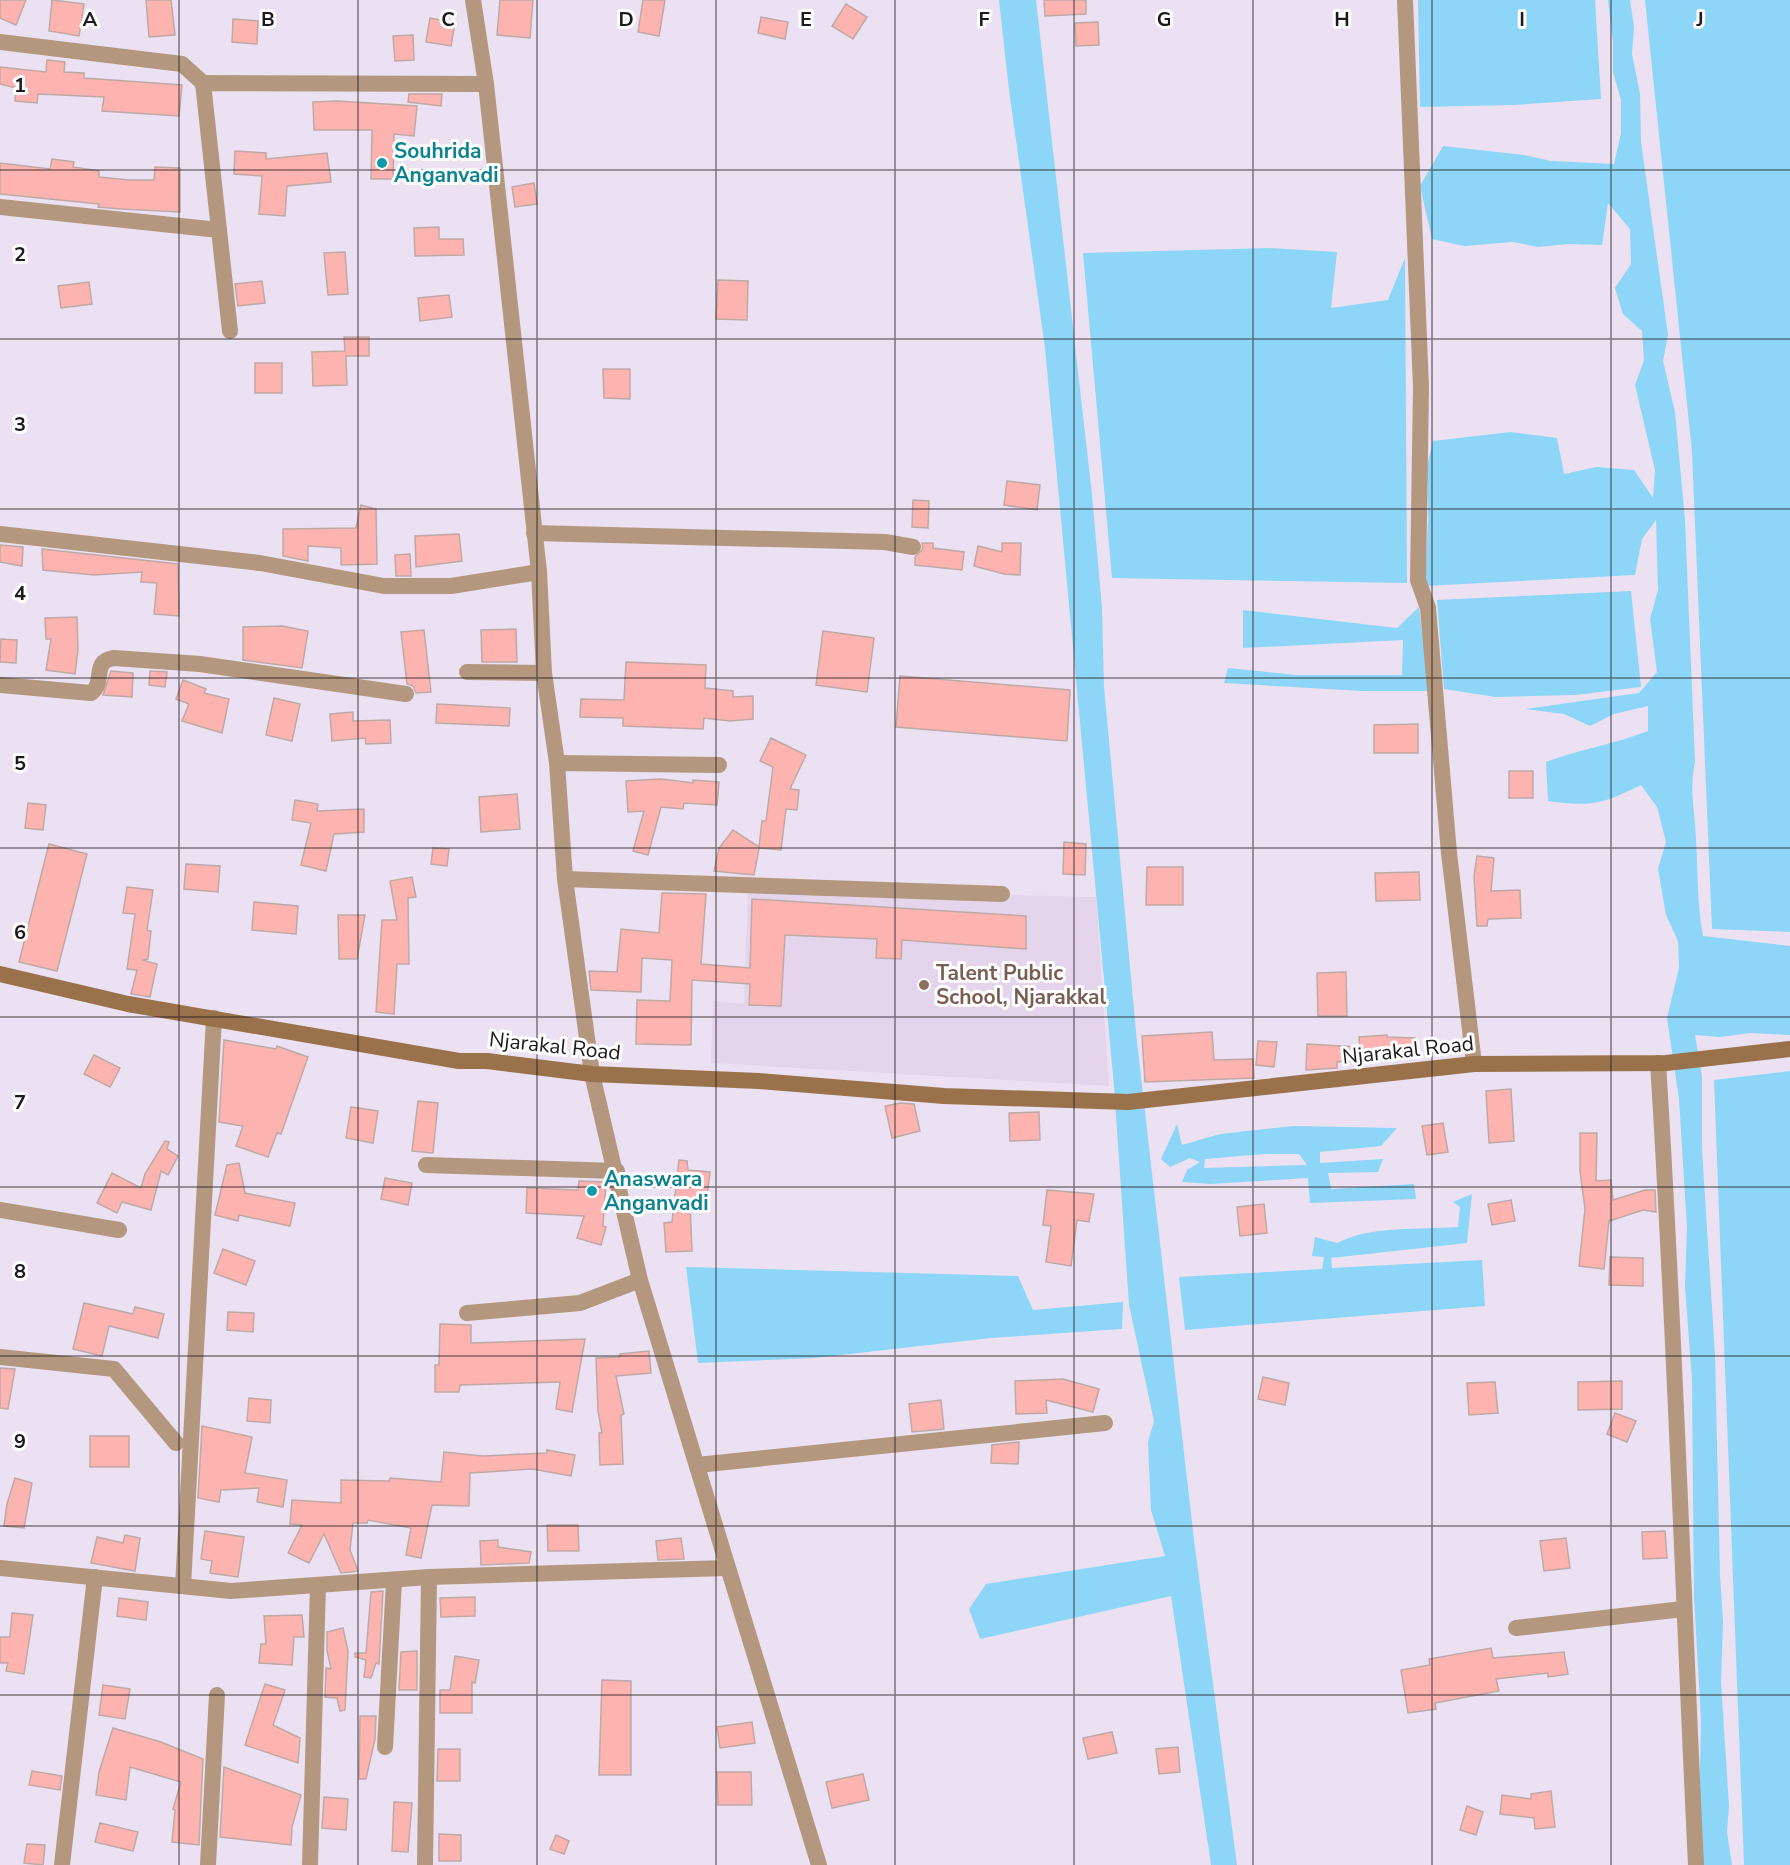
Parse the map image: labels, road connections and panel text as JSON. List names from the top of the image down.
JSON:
{
  "streets": {
    "main road": ["Njarakal Road"]
  },
  "places": ["Souhrida Anganvadi", "Talent Public School, Njarakkal", "Anaswara Anganvadi"],
  "grid": {
    "columns": [
      "A",
      "B",
      "C",
      "D",
      "E",
      "F",
      "G",
      "H",
      "I",
      "J"
    ],
    "rows": [
      "1",
      "2",
      "3",
      "4",
      "5",
      "6",
      "7",
      "8",
      "9"
    ]
  }
}
